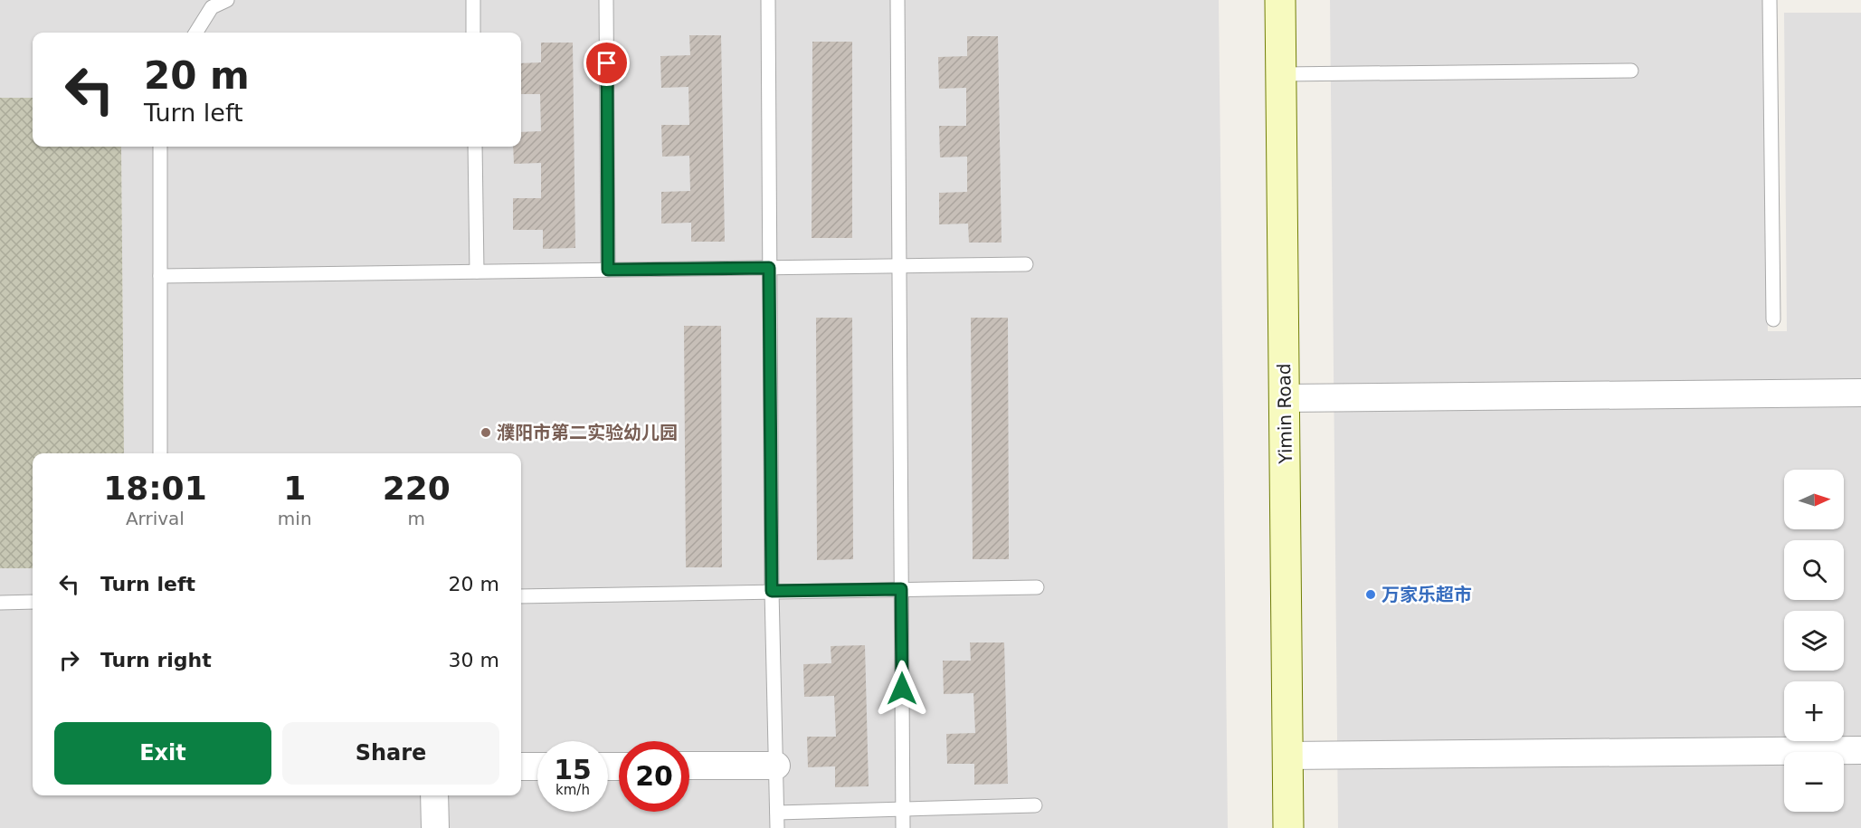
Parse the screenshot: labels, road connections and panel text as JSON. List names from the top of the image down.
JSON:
{
  "streets": {
    "street": ["Yimin Road"]
  },
  "places": ["濮阳市第二实验幼儿园", "万家乐超市"],
  "north": "right",
  "page": {
    "turn": ["20 m", "Turn left"],
    "eta": [
      "18:01",
      "Arrival",
      "1",
      "min",
      "220",
      "m"
    ],
    "map_buttons": ["+", "−"],
    "list": [
      {
        "name": "Turn left",
        "value": "20 m"
      },
      {
        "name": "Turn right",
        "value": "30 m"
      }
    ],
    "buttons": ["Exit", "Share"],
    "speed": "15 km/h",
    "limit": "20"
  }
}
